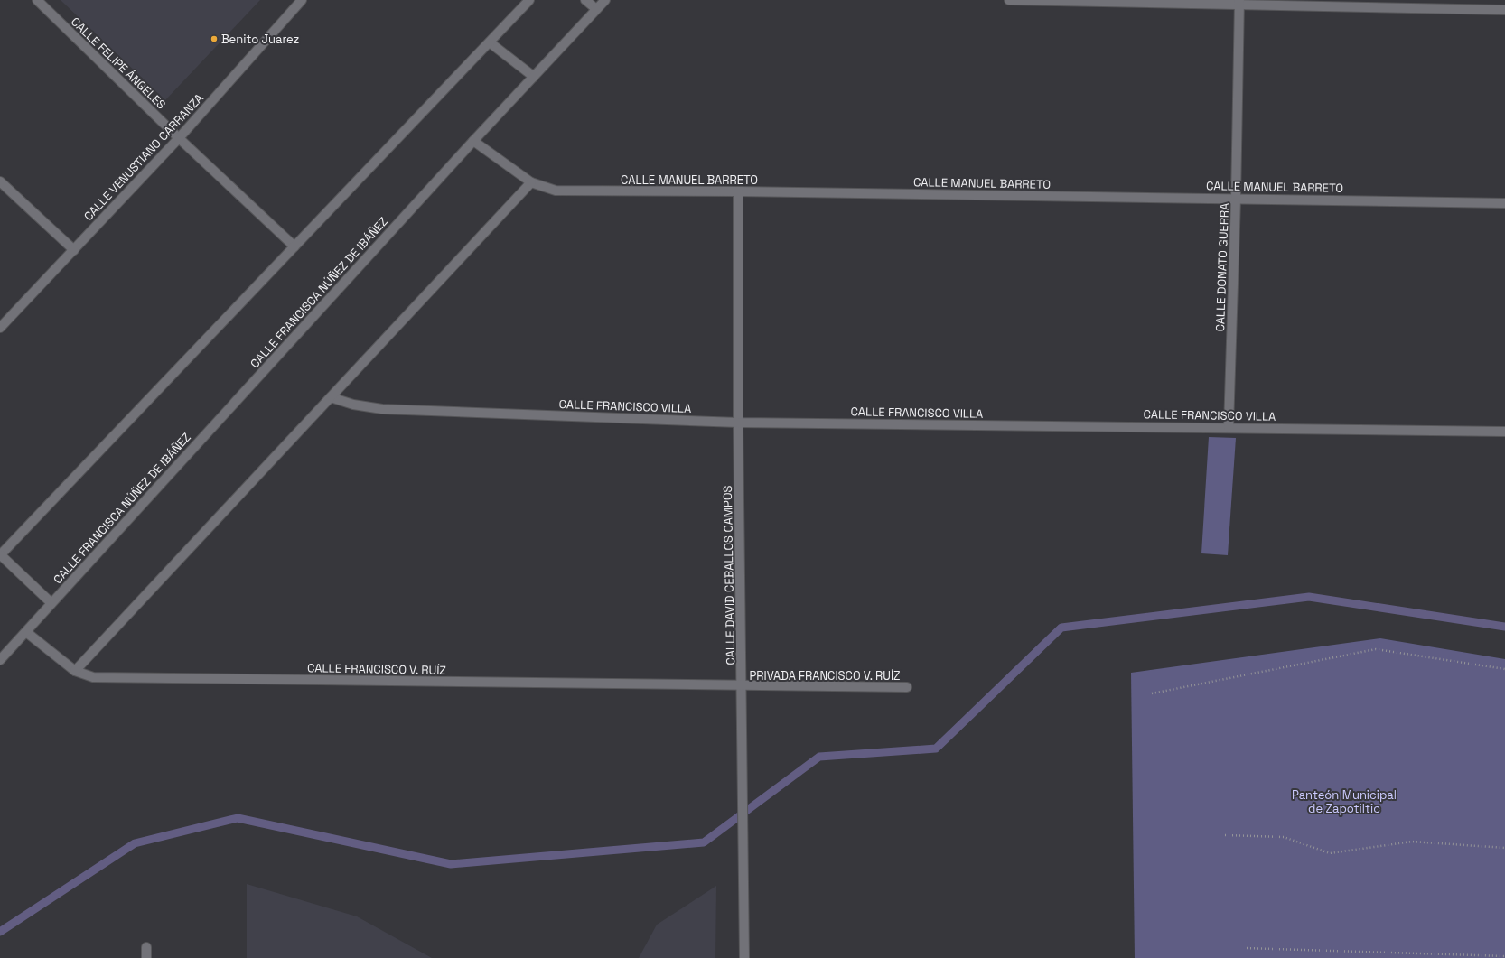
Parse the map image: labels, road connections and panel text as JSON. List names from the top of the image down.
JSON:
{
  "streets": {
    "street": [
      "CALLE FELIPE ÁNGELES",
      "CALLE VENUSTIANO CARRANZA",
      "CALLE MANUEL BARRETO",
      "CALLE DONATO GUERRA",
      "CALLE FRANCISCA NÚÑEZ DE IBÁÑEZ",
      "CALLE FRANCISCO VILLA",
      "CALLE DAVID CEBALLOS CAMPOS",
      "CALLE FRANCISCO V. RUÍZ",
      "PRIVADA FRANCISCO V. RUÍZ"
    ]
  },
  "crossings": [
    ["CALLE FELIPE ÁNGELES", "CALLE VENUSTIANO CARRANZA"],
    ["CALLE MANUEL BARRETO", "CALLE DONATO GUERRA"],
    ["CALLE MANUEL BARRETO", "CALLE FRANCISCA NÚÑEZ DE IBÁÑEZ"],
    ["CALLE MANUEL BARRETO", "CALLE DAVID CEBALLOS CAMPOS"],
    ["CALLE DONATO GUERRA", "CALLE FRANCISCO VILLA"],
    ["CALLE FRANCISCA NÚÑEZ DE IBÁÑEZ", "CALLE FRANCISCO V. RUÍZ"],
    ["CALLE FRANCISCO VILLA", "CALLE DAVID CEBALLOS CAMPOS"],
    ["CALLE DAVID CEBALLOS CAMPOS", "CALLE FRANCISCO V. RUÍZ"],
    ["CALLE DAVID CEBALLOS CAMPOS", "PRIVADA FRANCISCO V. RUÍZ"],
    ["CALLE FRANCISCO V. RUÍZ", "PRIVADA FRANCISCO V. RUÍZ"]
  ],
  "parks": ["Panteón Municipal de Zapotiltic"],
  "places": ["Benito Juarez"]
}
